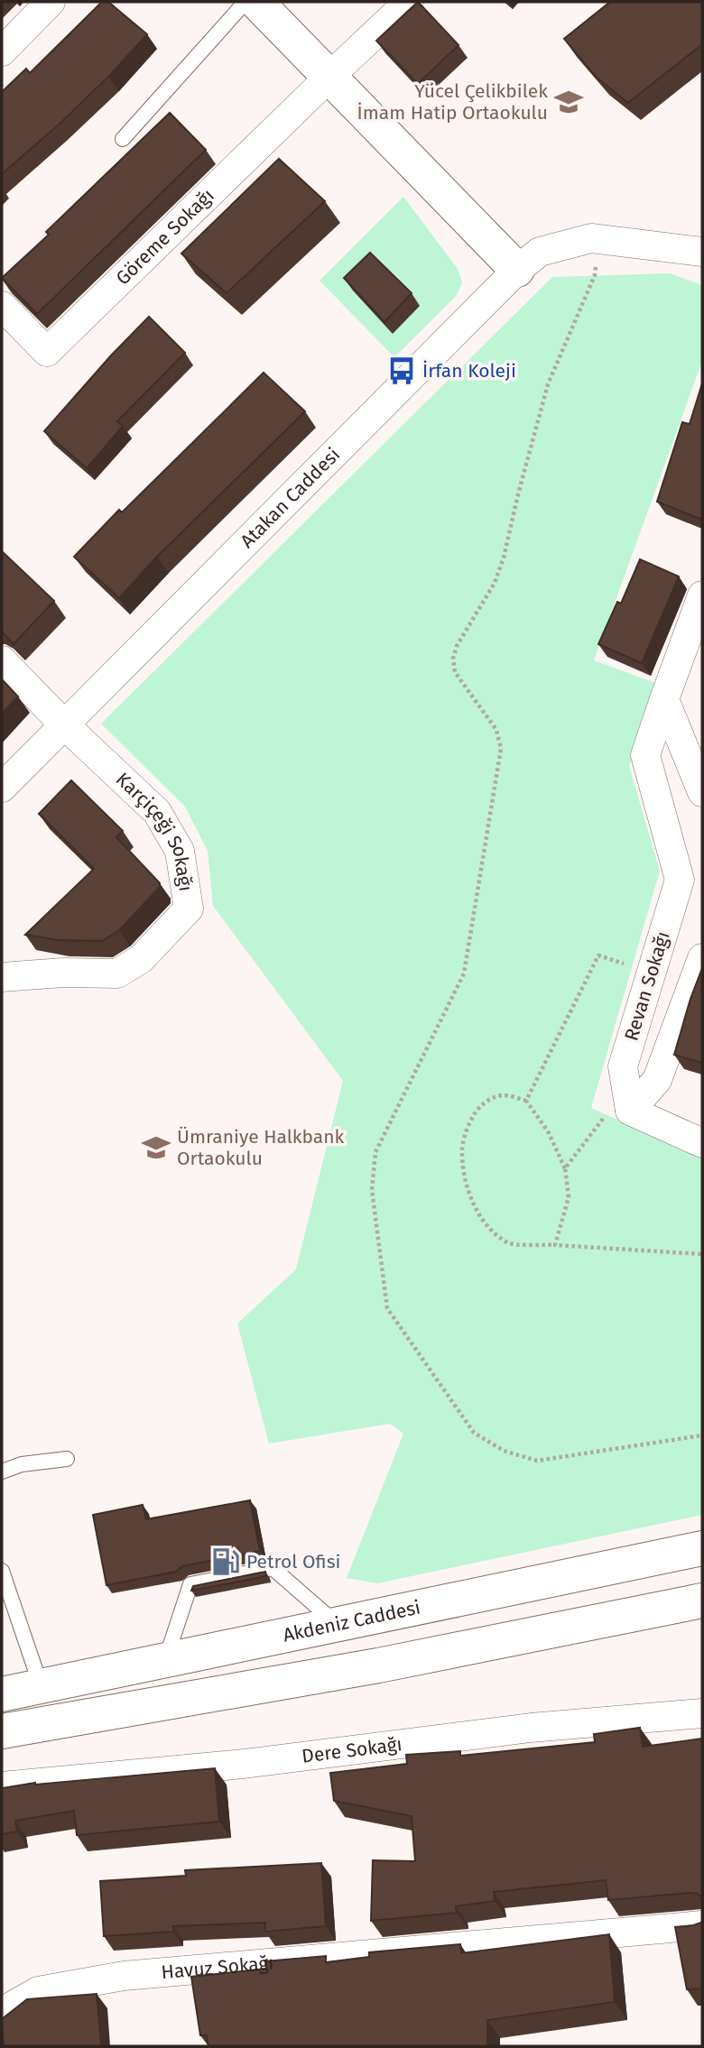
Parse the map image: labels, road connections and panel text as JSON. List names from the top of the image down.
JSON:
{
  "streets": {
    "main road": ["Akdeniz Caddesi"],
    "street": [
      "Göreme Sokağı",
      "Atakan Caddesi",
      "Karçiçeği Sokağı",
      "Revan Sokağı",
      "Dere Sokağı",
      "Havuz Sokağı"
    ]
  },
  "crossings": [
    ["Atakan Caddesi", "Karçiçeği Sokağı"]
  ],
  "places": {
    "school or university": ["Yücel Çelikbilek İmam Hatip Ortaokulu", "Ümraniye Halkbank Ortaokulu"],
    "bus stop": ["İrfan Koleji"],
    "fuel station": ["Petrol Ofisi"]
  }
}
